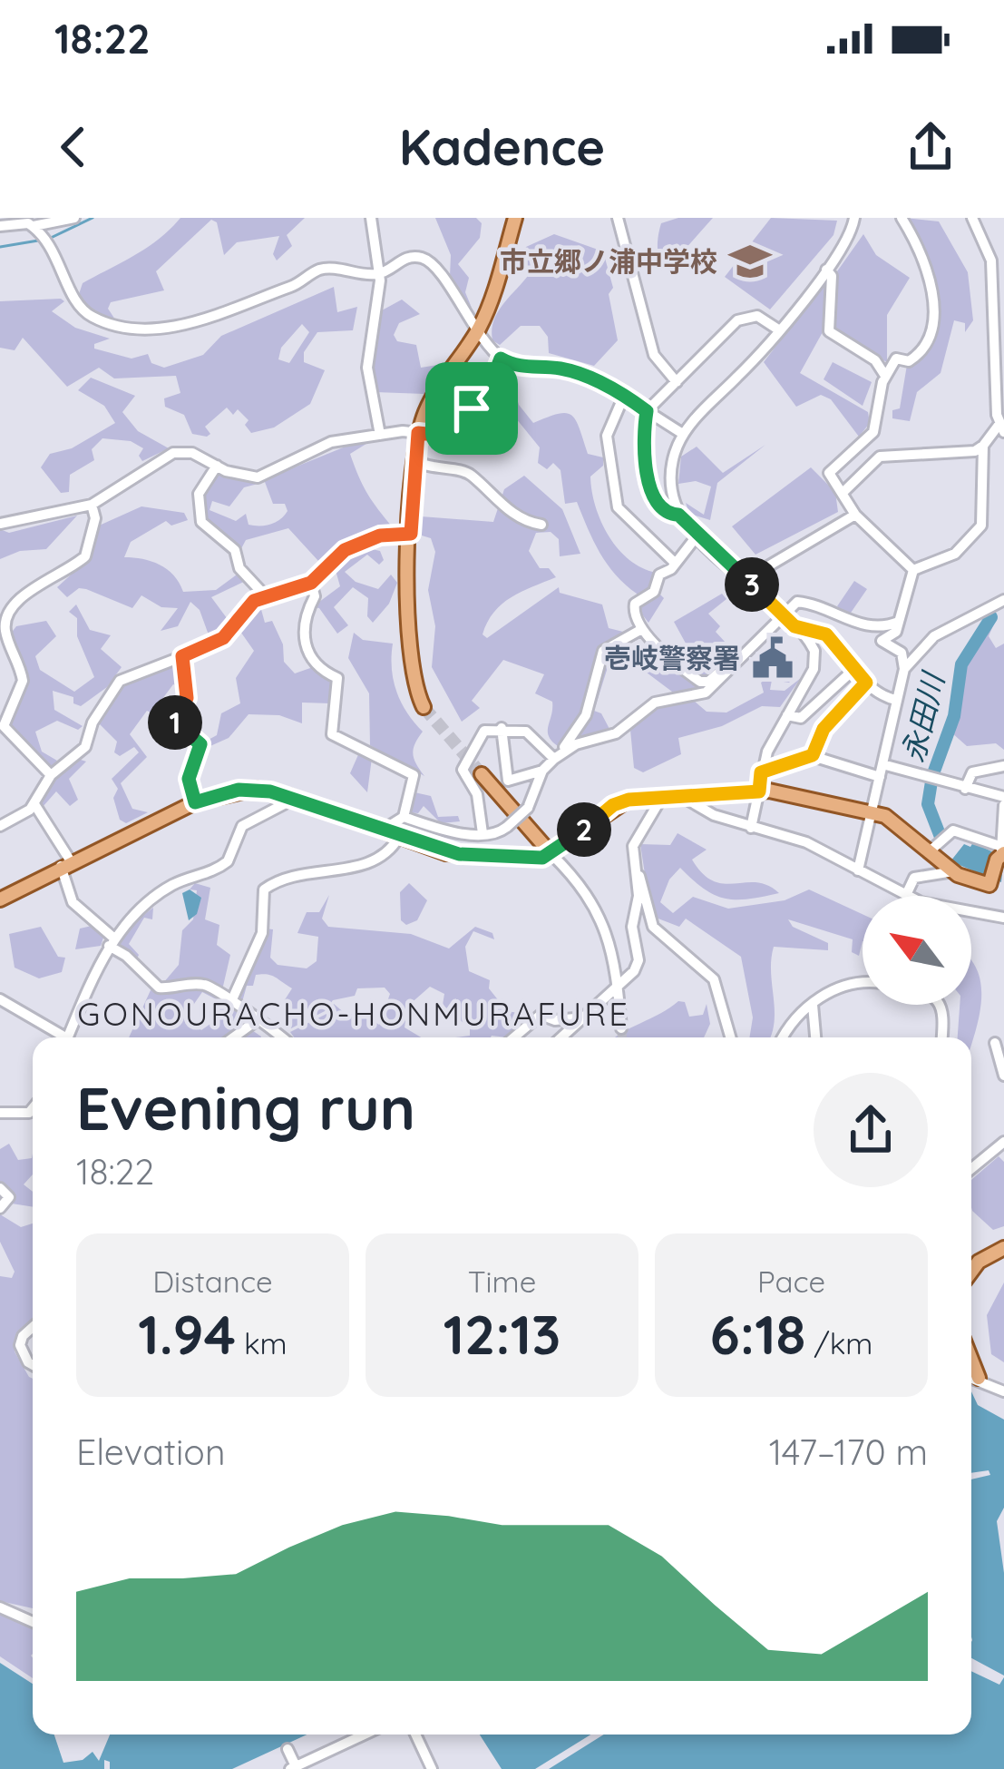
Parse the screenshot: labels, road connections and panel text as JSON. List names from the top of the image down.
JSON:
{
  "districts": ["GONOURACHO-HONMURAFURE"],
  "water": ["永田川"],
  "places": {
    "school or university": ["市立郷ノ浦中学校"],
    "public building": ["壱岐警察署"]
  },
  "north": "top left",
  "page": {
    "status": "18:22",
    "header": "Kadence",
    "pins": ["3", "1", "2"],
    "heading": ["Evening run", "18:22"],
    "stats": [
      ["Distance", "1.94 km"],
      ["Time", "12:13"],
      ["Pace", "6:18 /km"]
    ],
    "chart": ["Elevation", "147–170 m"]
  }
}
